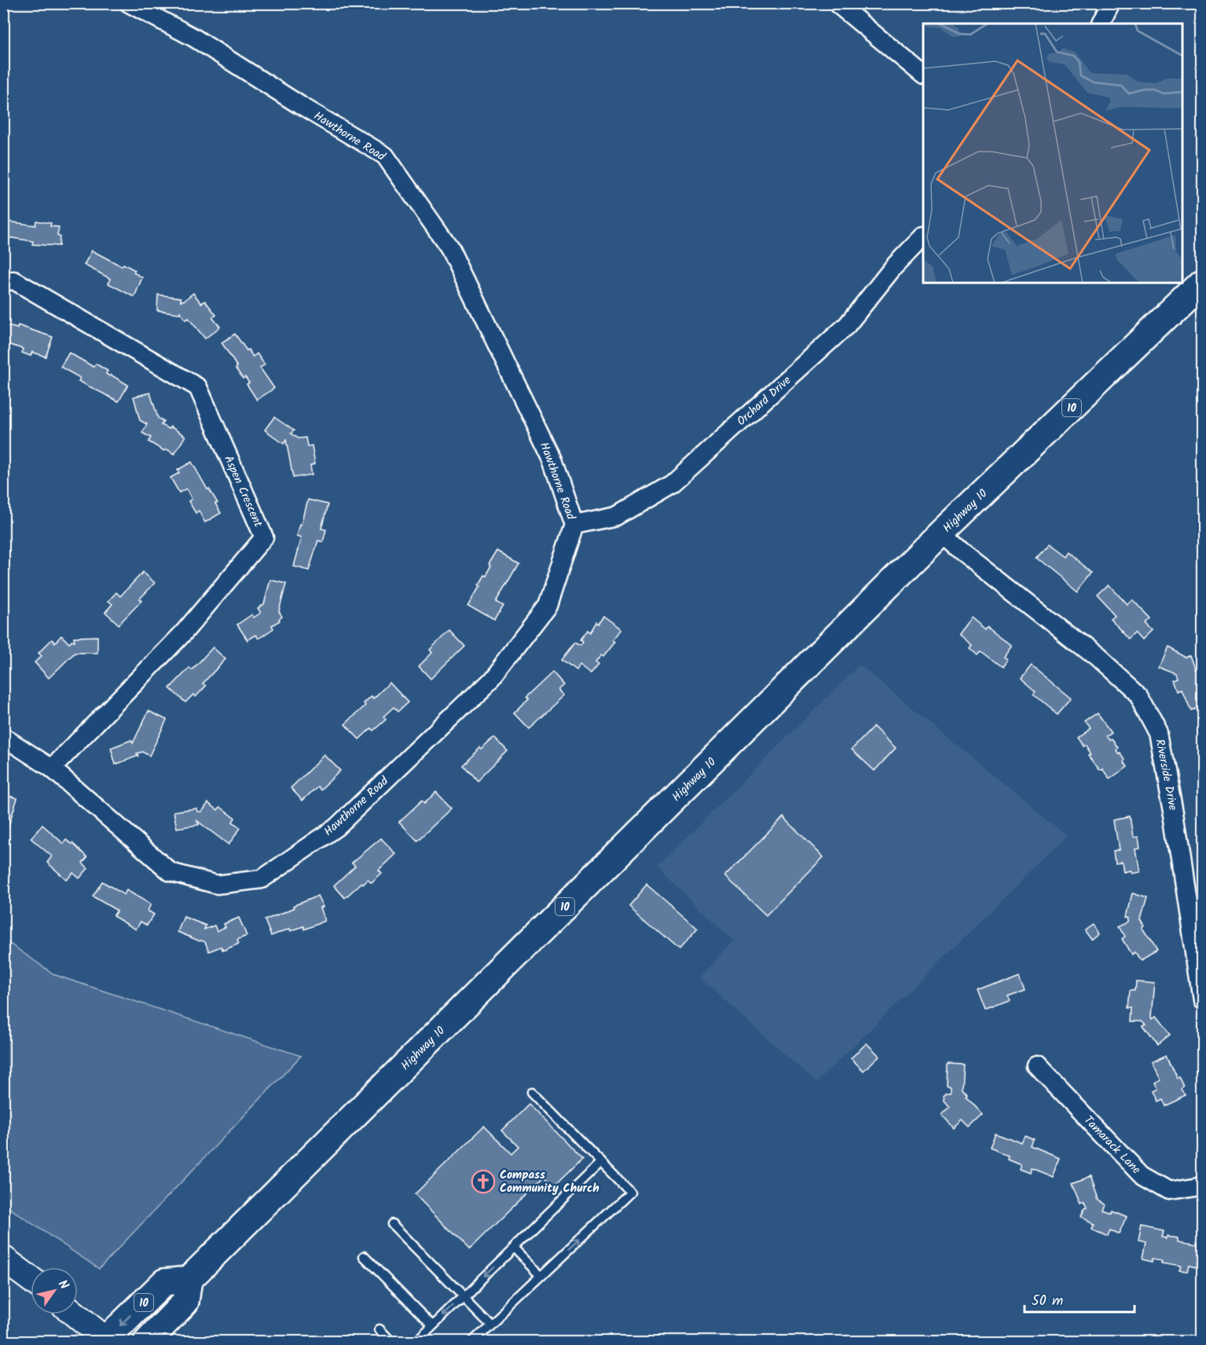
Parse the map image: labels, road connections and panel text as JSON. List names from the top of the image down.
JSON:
{
  "streets": {
    "highway": ["10", "Highway 10"],
    "street": [
      "Hawthorne Road",
      "Orchard Drive",
      "Aspen Crescent",
      "Riverside Drive",
      "Tamarack Lane"
    ]
  },
  "crossings": [
    ["Hawthorne Road", "Orchard Drive"],
    ["Hawthorne Road", "Aspen Crescent"],
    ["10", "Highway 10"],
    ["Highway 10", "Riverside Drive"]
  ],
  "places": {
    "church": ["Compass Community Church"]
  },
  "scale_bar": "50 m",
  "north": "top right"
}
